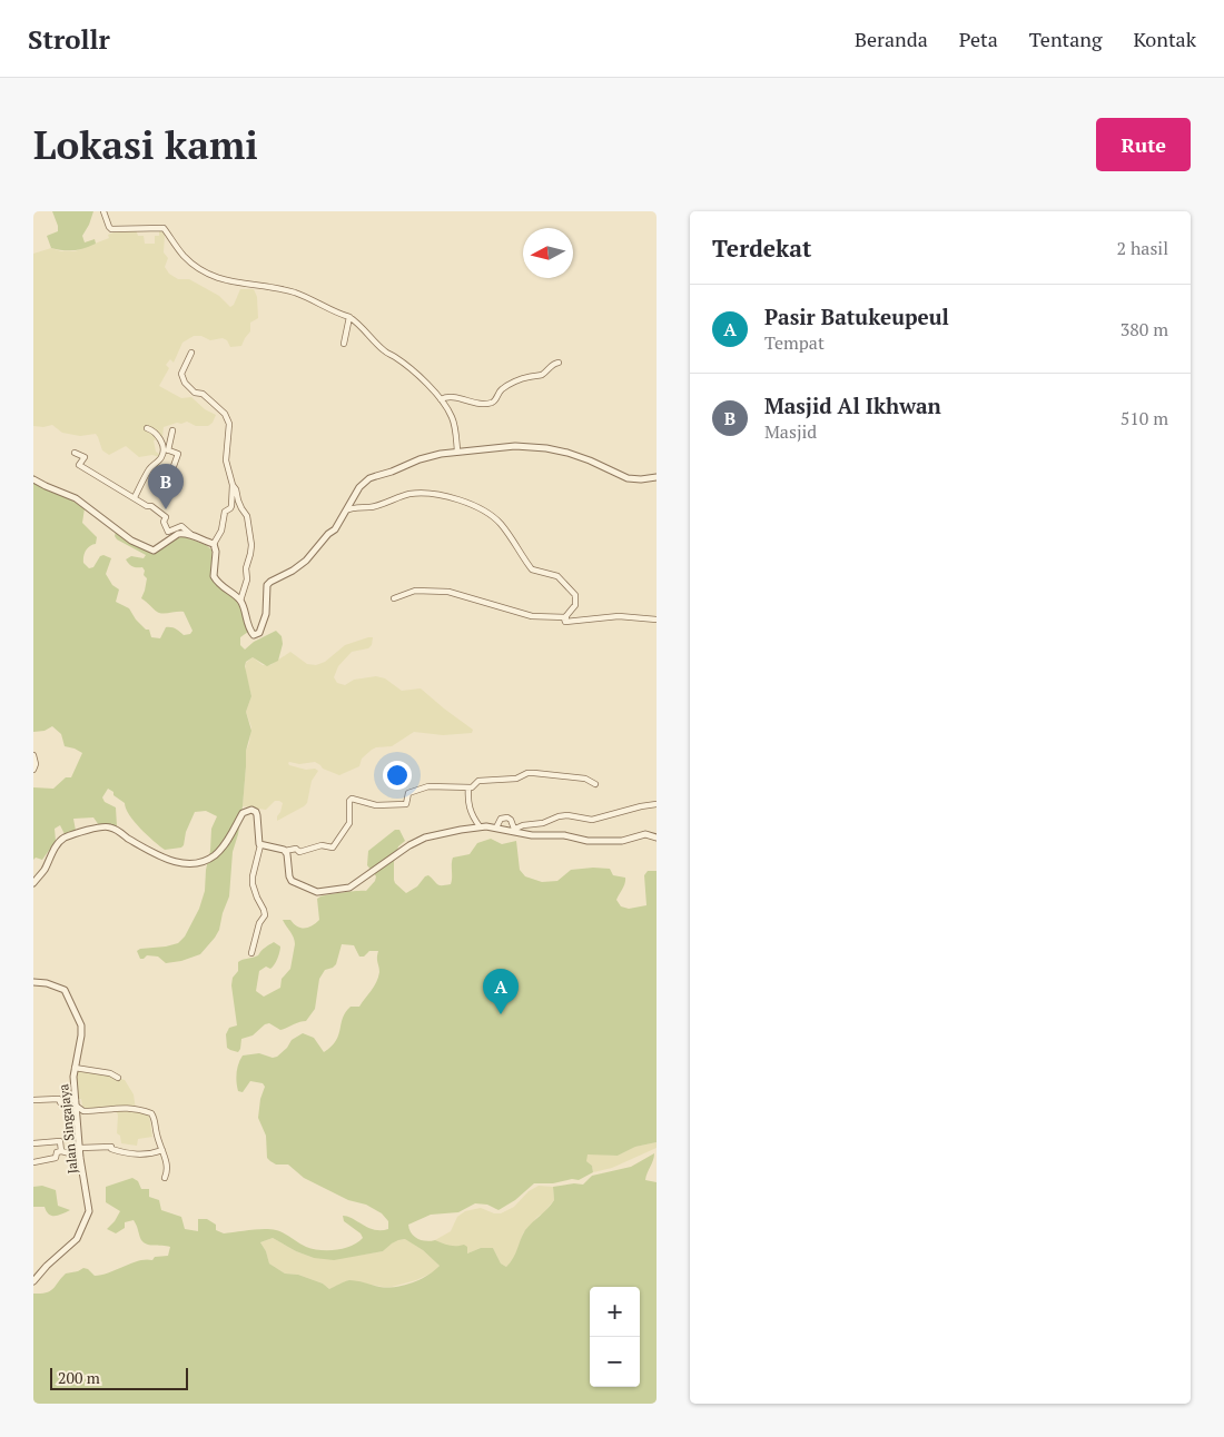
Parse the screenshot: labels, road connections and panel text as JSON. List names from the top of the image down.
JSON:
{
  "streets": {
    "street": ["Jalan Singajaya"]
  },
  "scale_bar": "200 m",
  "north": "left",
  "page": {
    "header": "Strollr",
    "nav": [
      "Beranda",
      "Peta",
      "Tentang",
      "Kontak"
    ],
    "buttons": "Rute",
    "title": "Lokasi kami",
    "heading": ["Terdekat", "2 hasil"],
    "list": [
      {
        "mark": "A",
        "name": "Pasir Batukeupeul",
        "note": "Tempat",
        "value": "380 m"
      },
      {
        "mark": "B",
        "name": "Masjid Al Ikhwan",
        "note": "Masjid",
        "value": "510 m"
      }
    ],
    "pins": ["B", "A"],
    "map_buttons": ["+", "−"],
    "scale": "200 m"
  }
}
